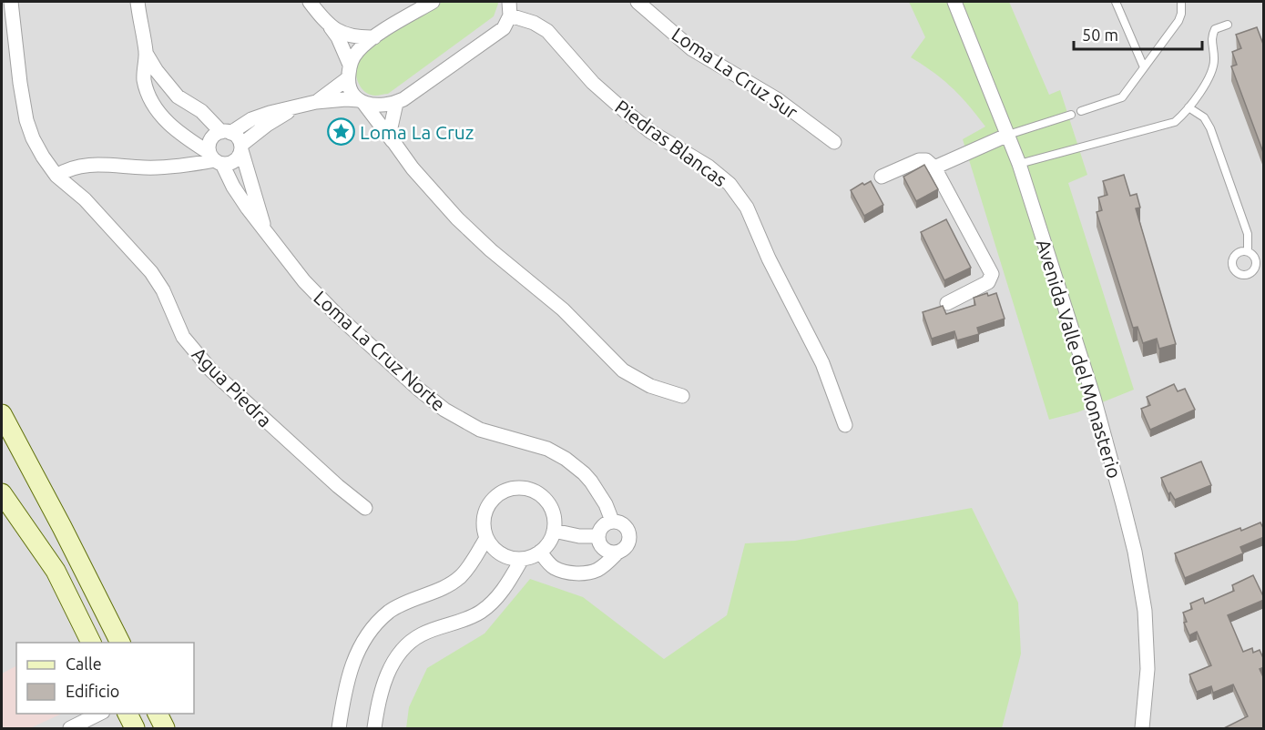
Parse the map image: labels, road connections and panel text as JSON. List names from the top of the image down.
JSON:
{
  "streets": {
    "street": [
      "Loma La Cruz Sur",
      "Piedras Blancas",
      "Loma La Cruz Norte",
      "Avenida Valle del Monasterio",
      "Agua Piedra"
    ]
  },
  "places": {
    "place": ["Loma La Cruz"]
  },
  "legend": ["Calle", "Edificio"],
  "scale_bar": "50 m"
}
